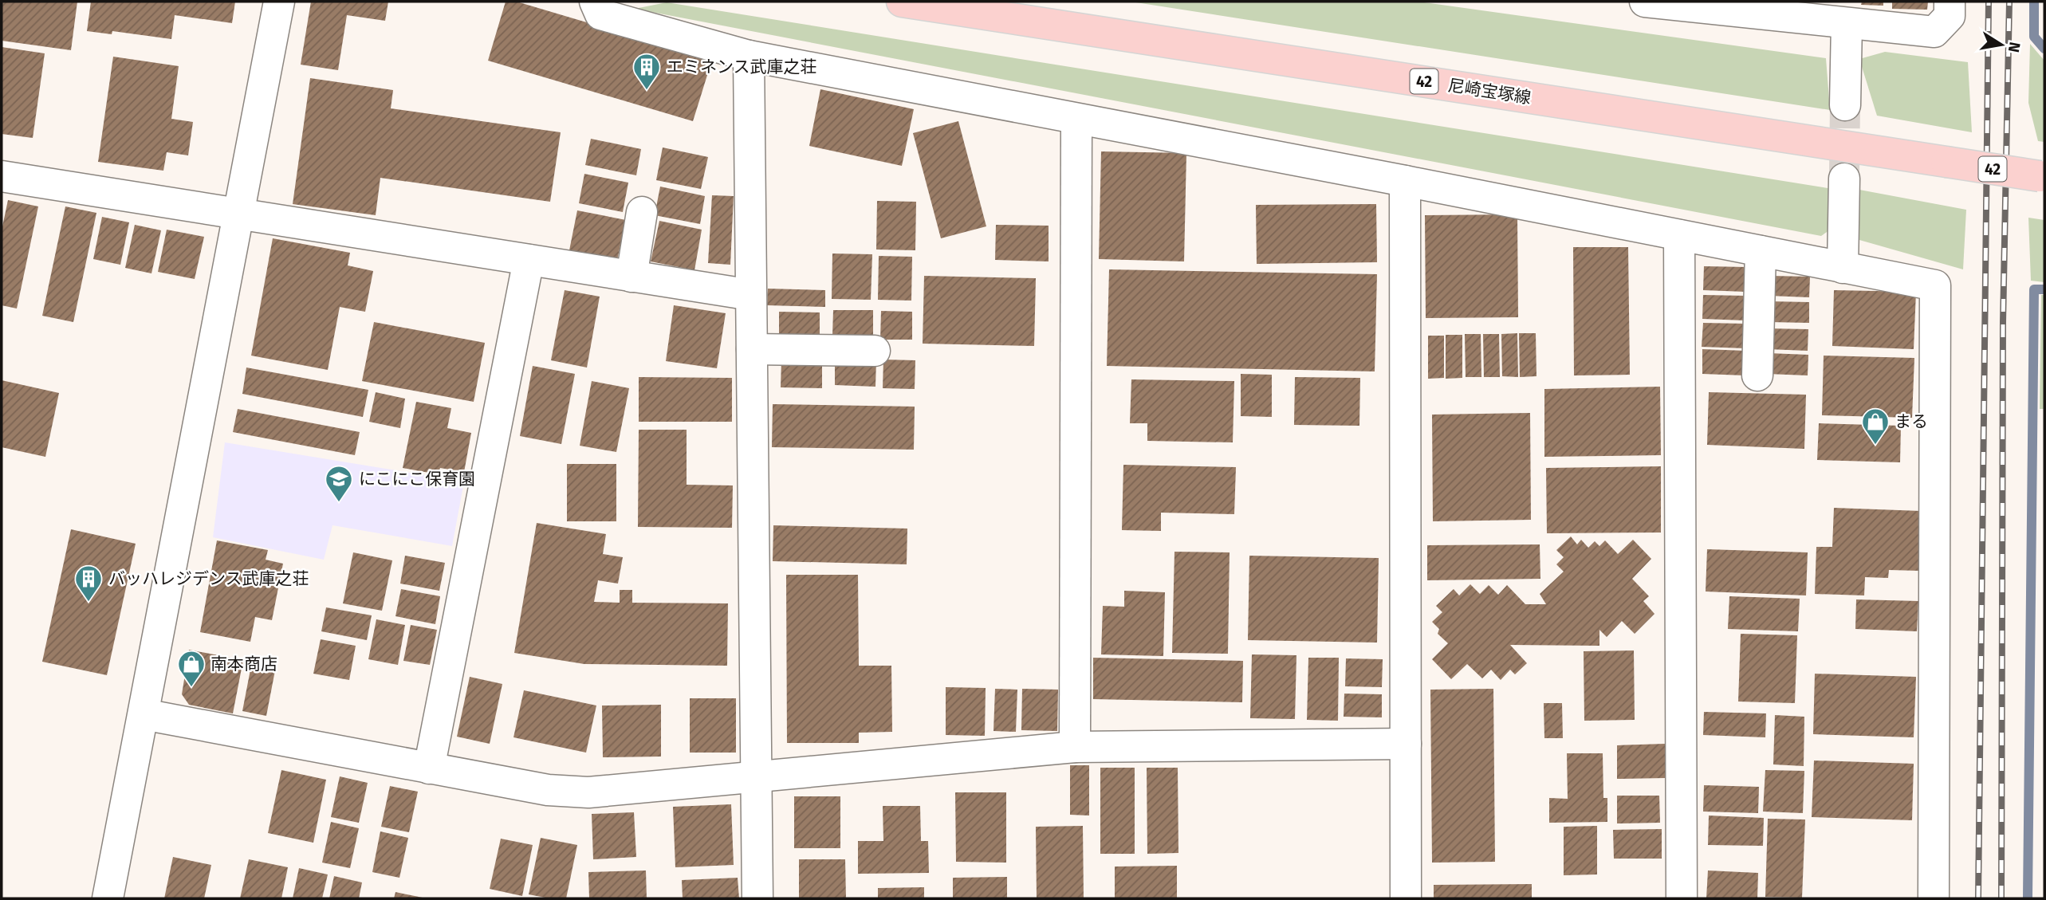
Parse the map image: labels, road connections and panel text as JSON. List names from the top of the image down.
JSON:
{
  "streets": {
    "main road": ["42", "尼崎宝塚線"]
  },
  "places": {
    "building": ["エミネンス武庫之荘", "バッハレジデンス武庫之荘"],
    "shop": ["まる", "南本商店"],
    "school or university": ["にこにこ保育園"]
  },
  "north": "right"
}
